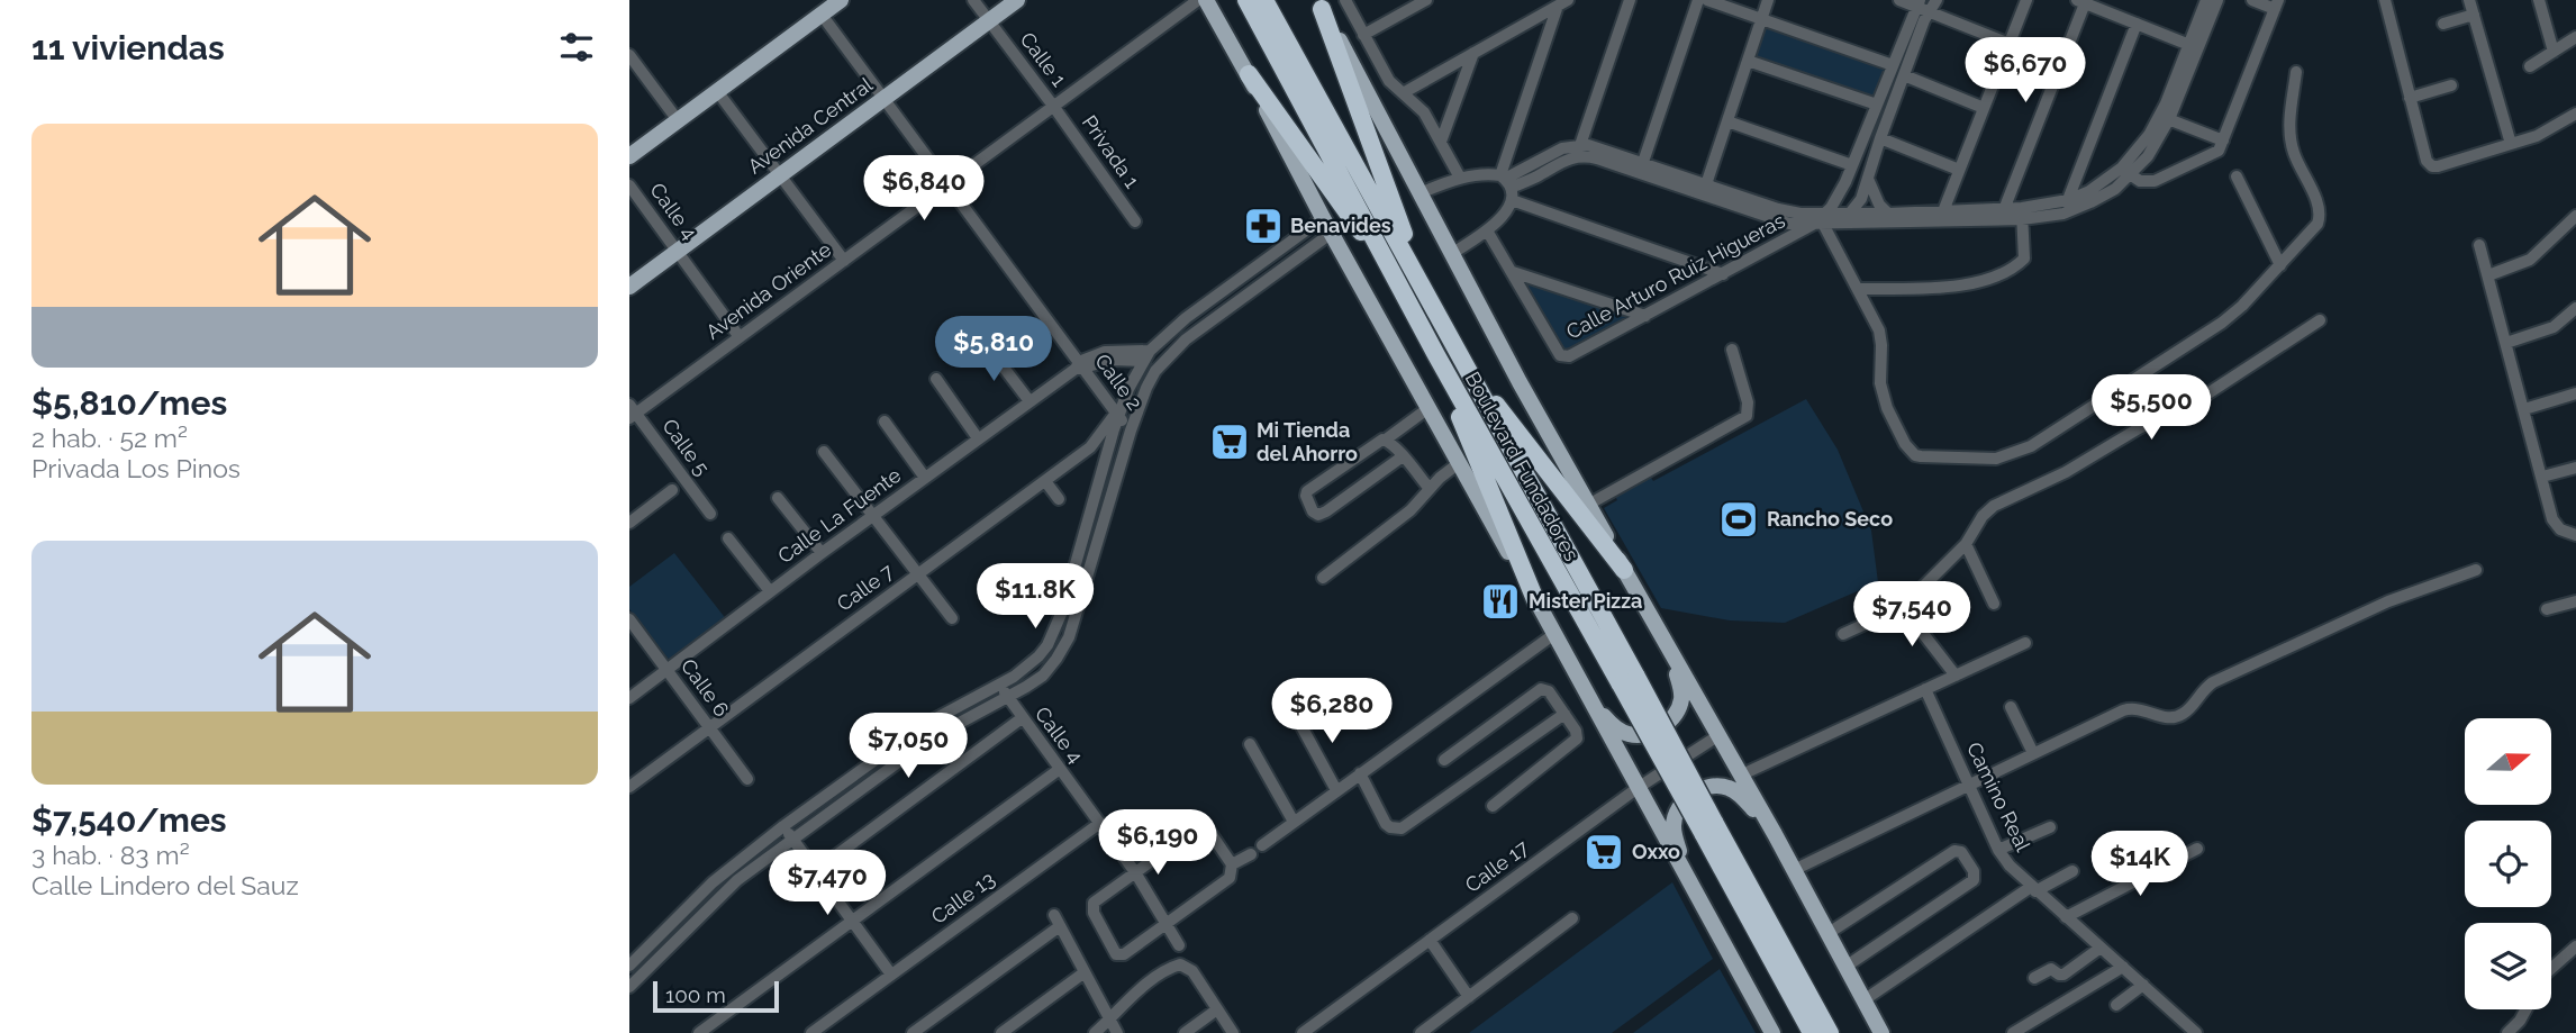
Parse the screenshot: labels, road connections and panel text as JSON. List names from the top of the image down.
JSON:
{
  "streets": {
    "highway": ["Boulevard Fundadores"],
    "main road": ["Avenida Central"],
    "street": [
      "Calle 1",
      "Privada 1",
      "Calle 4",
      "Calle Arturo Ruiz Higueras",
      "Avenida Oriente",
      "Calle 2",
      "Calle 5",
      "Calle La Fuente",
      "Calle 7",
      "Calle 6",
      "Camino Real",
      "Calle 17",
      "Calle 13"
    ]
  },
  "crossings": [
    ["Calle 1", "Avenida Central"],
    ["Calle 1", "Privada 1"],
    ["Calle 1", "Avenida Oriente"],
    ["Avenida Central", "Calle 4"],
    ["Avenida Central", "Calle 2"],
    ["Privada 1", "Avenida Oriente"],
    ["Calle 4", "Avenida Oriente"],
    ["Calle 4", "Calle 13"],
    ["Avenida Oriente", "Calle 2"],
    ["Avenida Oriente", "Calle 5"],
    ["Calle 2", "Calle La Fuente"],
    ["Calle 2", "Calle 7"],
    ["Calle La Fuente", "Calle 6"],
    ["Calle 7", "Calle 6"]
  ],
  "places": {
    "pharmacy": ["Benavides"],
    "supermarket": ["Mi Tienda del Ahorro", "Oxxo"],
    "sports": ["Rancho Seco"],
    "restaurant": ["Mister Pizza"]
  },
  "scale_bar": "100 m",
  "north": "right",
  "page": {
    "heading": "11 viviendas",
    "price": [
      "$6,670",
      "$6,840",
      "$5,810",
      "$5,500",
      "$11.8K",
      "$7,540",
      "$6,280",
      "$7,050",
      "$6,190",
      "$14K",
      "$7,470"
    ],
    "list": [
      {
        "name": "$5,810/mes",
        "note": "2 hab. · 52 m² · Privada Los Pinos"
      },
      {
        "name": "$7,540/mes",
        "note": "3 hab. · 83 m² · Calle Lindero del Sauz"
      }
    ],
    "scale": "100 m"
  }
}
